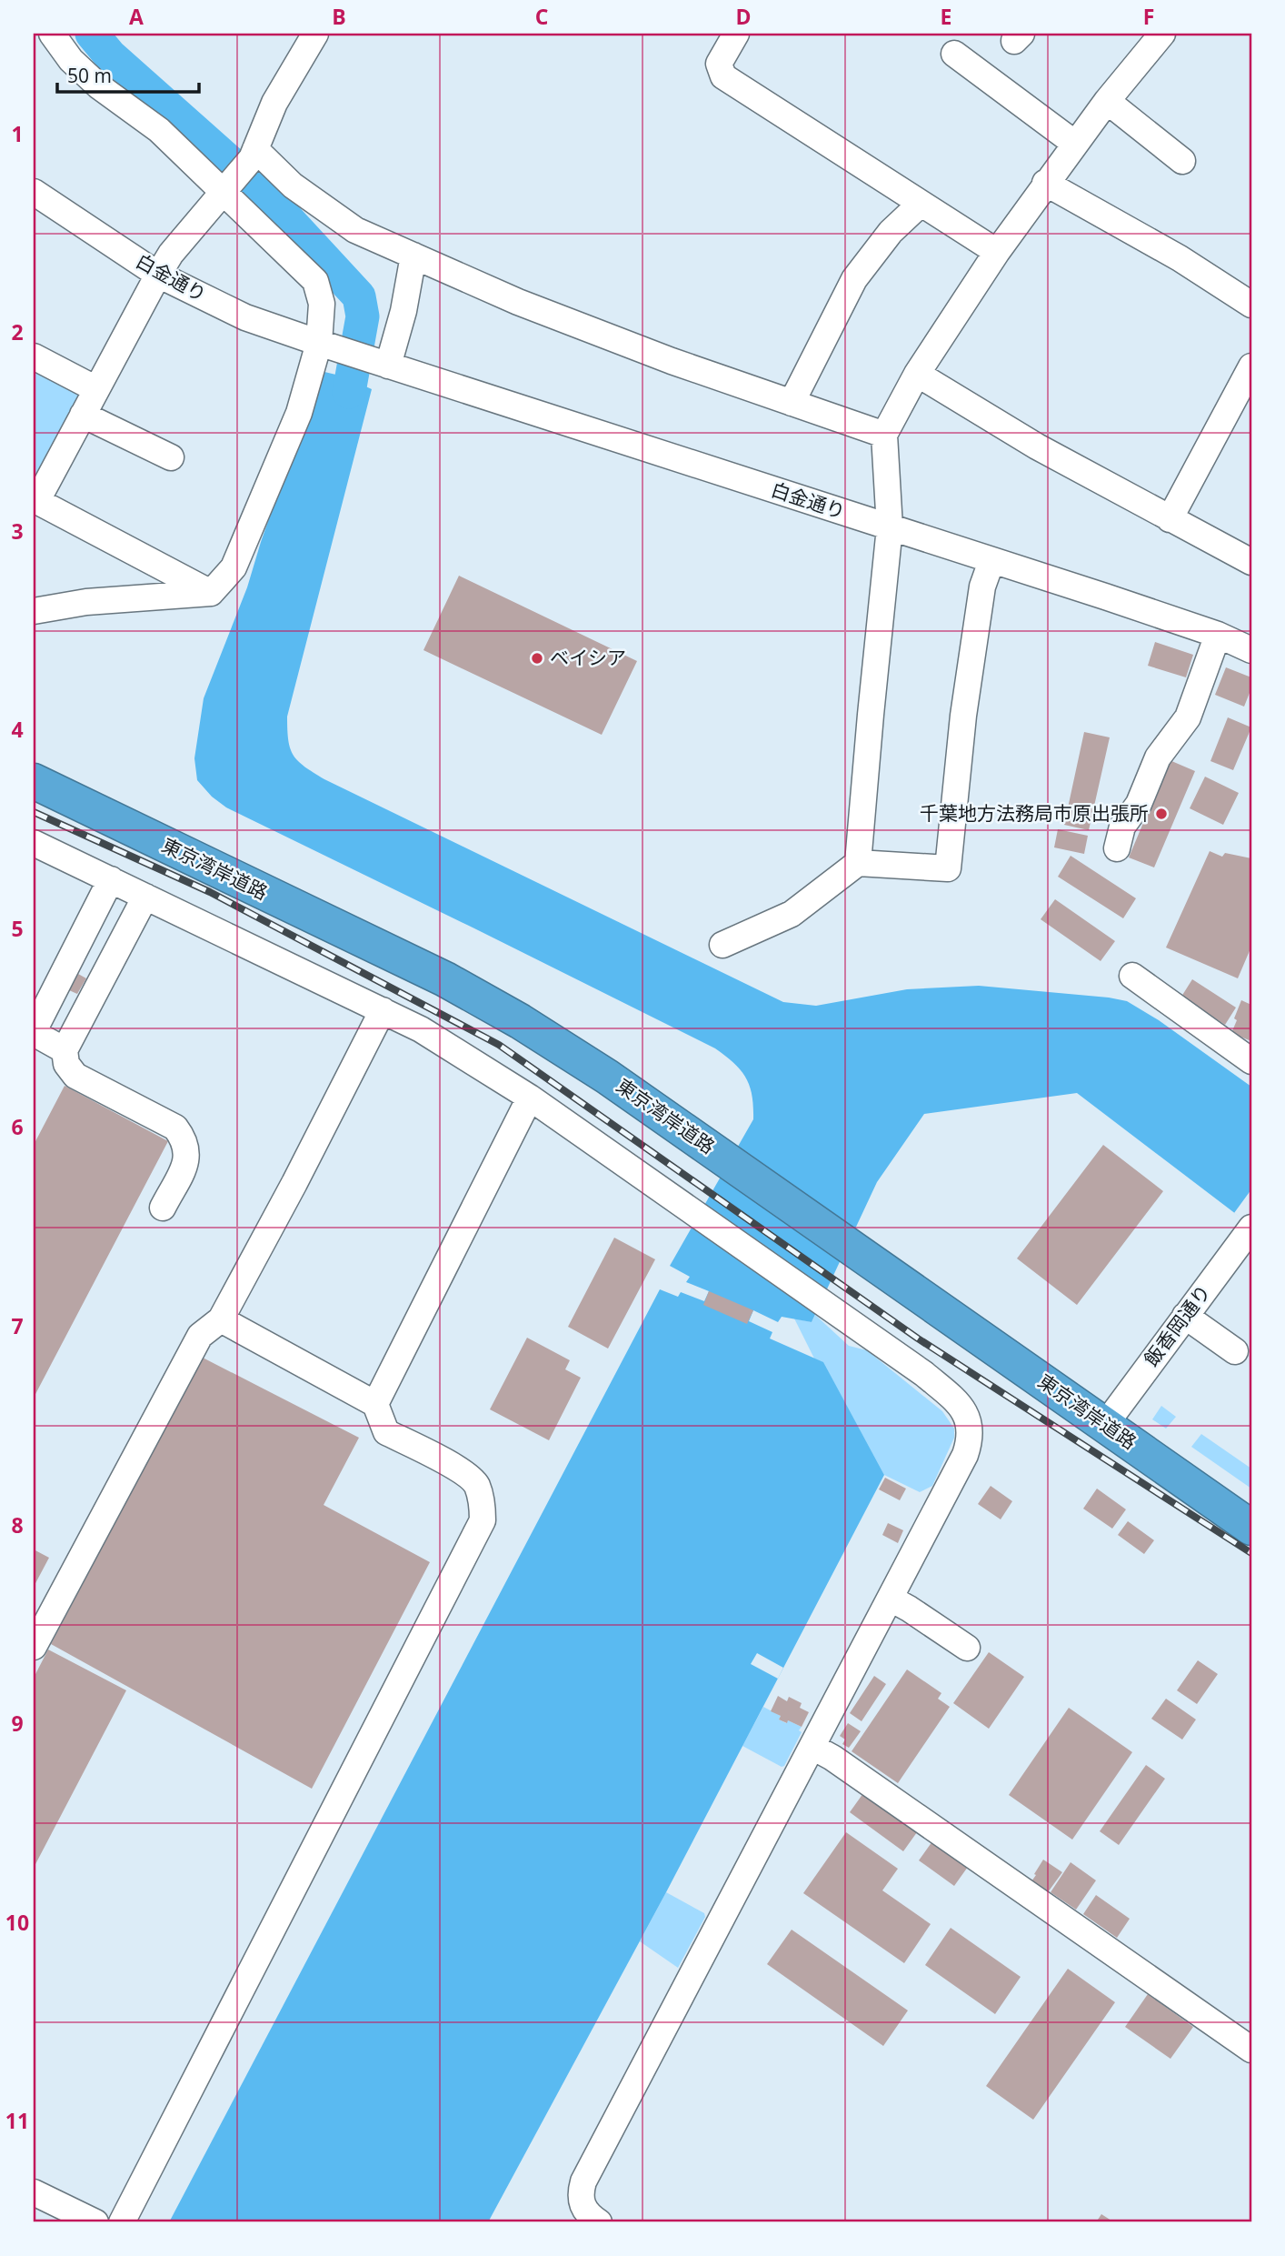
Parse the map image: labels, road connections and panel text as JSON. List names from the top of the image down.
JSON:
{
  "streets": {
    "highway": ["東京湾岸道路"],
    "street": ["白金通り", "飯香岡通り"]
  },
  "crossings": [
    ["東京湾岸道路", "飯香岡通り"]
  ],
  "places": ["ベイシア", "千葉地方法務局市原出張所"],
  "scale_bar": "50 m",
  "grid": {
    "columns": [
      "A",
      "B",
      "C",
      "D",
      "E",
      "F"
    ],
    "rows": [
      "1",
      "2",
      "3",
      "4",
      "5",
      "6",
      "7",
      "8",
      "9",
      "10",
      "11"
    ]
  }
}
